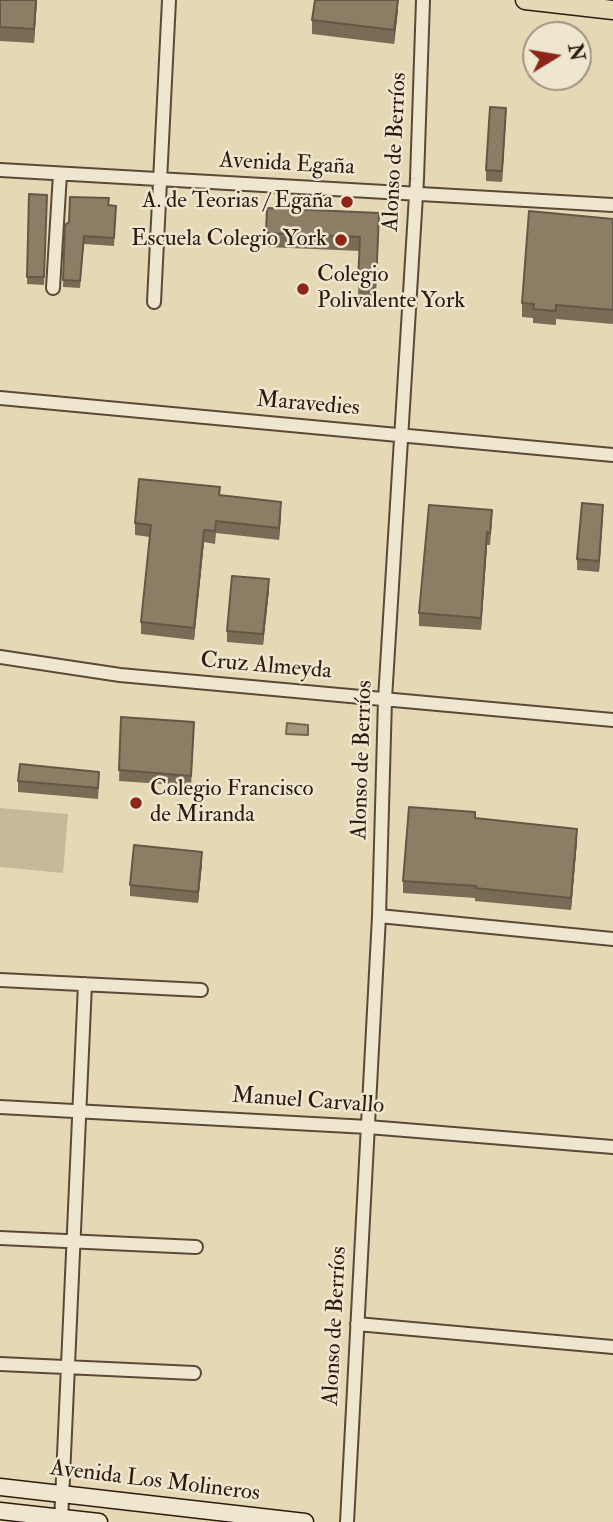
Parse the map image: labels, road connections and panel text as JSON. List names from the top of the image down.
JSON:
{
  "streets": {
    "street": [
      "Alonso de Berríos",
      "Avenida Egaña",
      "Maravedies",
      "Cruz Almeyda",
      "Manuel Carvallo",
      "Avenida Los Molineros"
    ]
  },
  "crossings": [
    ["Alonso de Berríos", "Avenida Egaña"],
    ["Alonso de Berríos", "Maravedies"],
    ["Alonso de Berríos", "Cruz Almeyda"],
    ["Alonso de Berríos", "Manuel Carvallo"]
  ],
  "places": [
    "A. de Teorias / Egaña",
    "Escuela Colegio York",
    "Colegio Polivalente York",
    "Colegio Francisco de Miranda"
  ],
  "north": "right"
}
